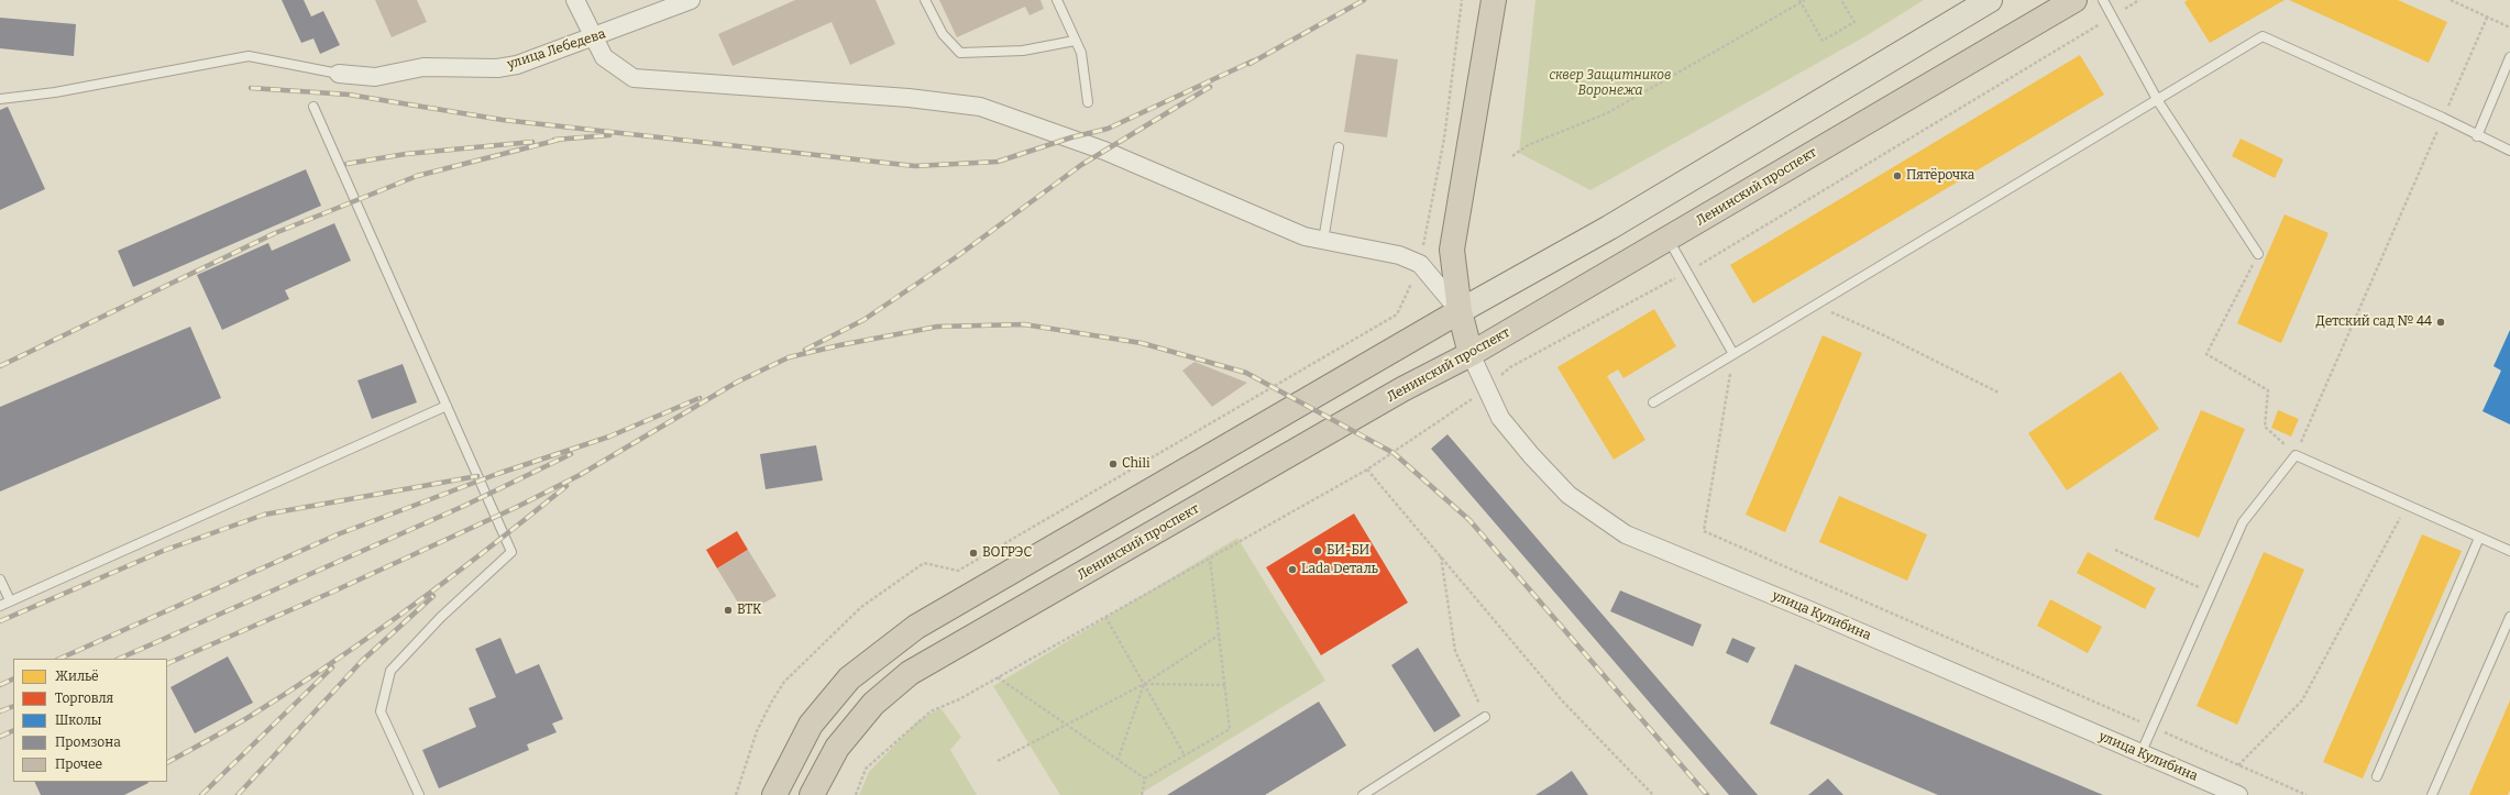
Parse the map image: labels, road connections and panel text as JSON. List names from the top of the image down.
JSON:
{
  "streets": {
    "highway": ["Ленинский проспект"],
    "street": ["улица Лебедева", "улица Кулибина"]
  },
  "crossings": [
    ["Ленинский проспект", "улица Кулибина"]
  ],
  "parks": ["сквер Защитников Воронежа"],
  "places": [
    "Пятёрочка",
    "Детский сад № 44",
    "Chili",
    "БИ-БИ",
    "ВОГРЭС",
    "Lada Dеталь",
    "ВТК"
  ],
  "legend": [
    "Жильё",
    "Торговля",
    "Школы",
    "Промзона",
    "Прочее"
  ]
}
